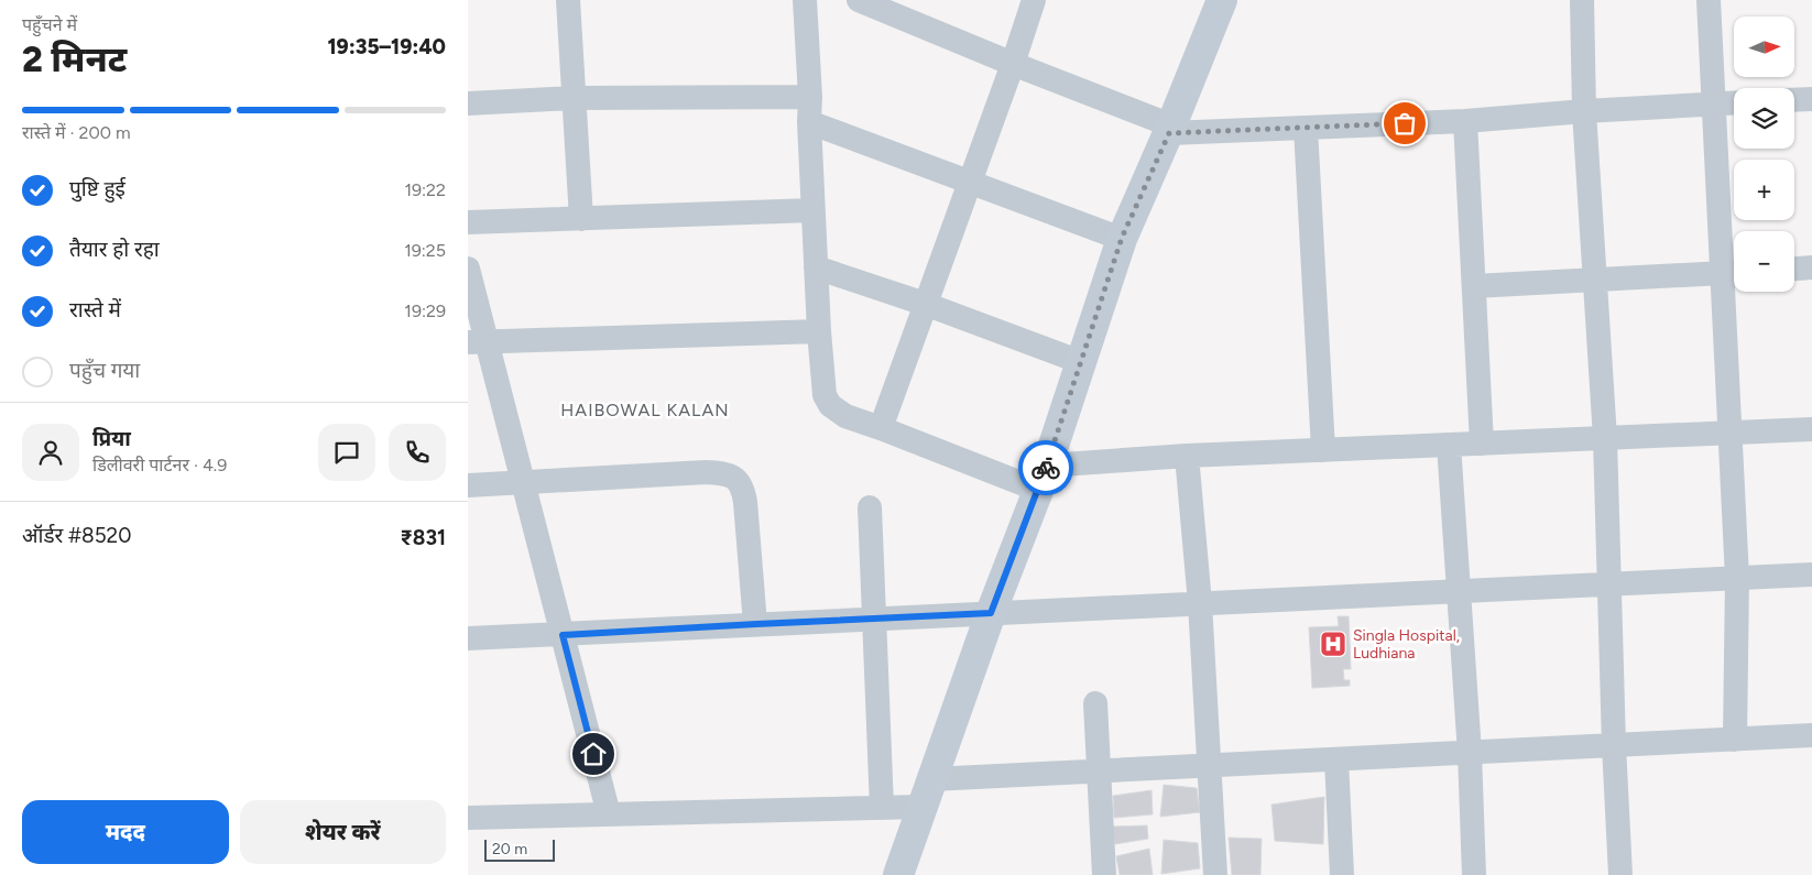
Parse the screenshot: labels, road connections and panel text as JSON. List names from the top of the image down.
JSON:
{
  "districts": ["HAIBOWAL KALAN"],
  "places": {
    "hospital": ["Singla Hospital, Ludhiana"]
  },
  "scale_bar": "20 m",
  "north": "right",
  "page": {
    "heading": ["2 मिनट", "पहुँचने में", "19:35–19:40"],
    "panel": [
      "प्रिया",
      "डिलीवरी पार्टनर · 4.9",
      "ऑर्डर #8520",
      "₹831"
    ],
    "map_buttons": ["+", "−"],
    "bar": "रास्ते में · 200 m",
    "list": [
      ["पुष्टि हुई", "19:22"],
      ["तैयार हो रहा", "19:25"],
      ["रास्ते में", "19:29"],
      "पहुँच गया"
    ],
    "buttons": ["मदद", "शेयर करें"],
    "scale": "20 m"
  }
}
